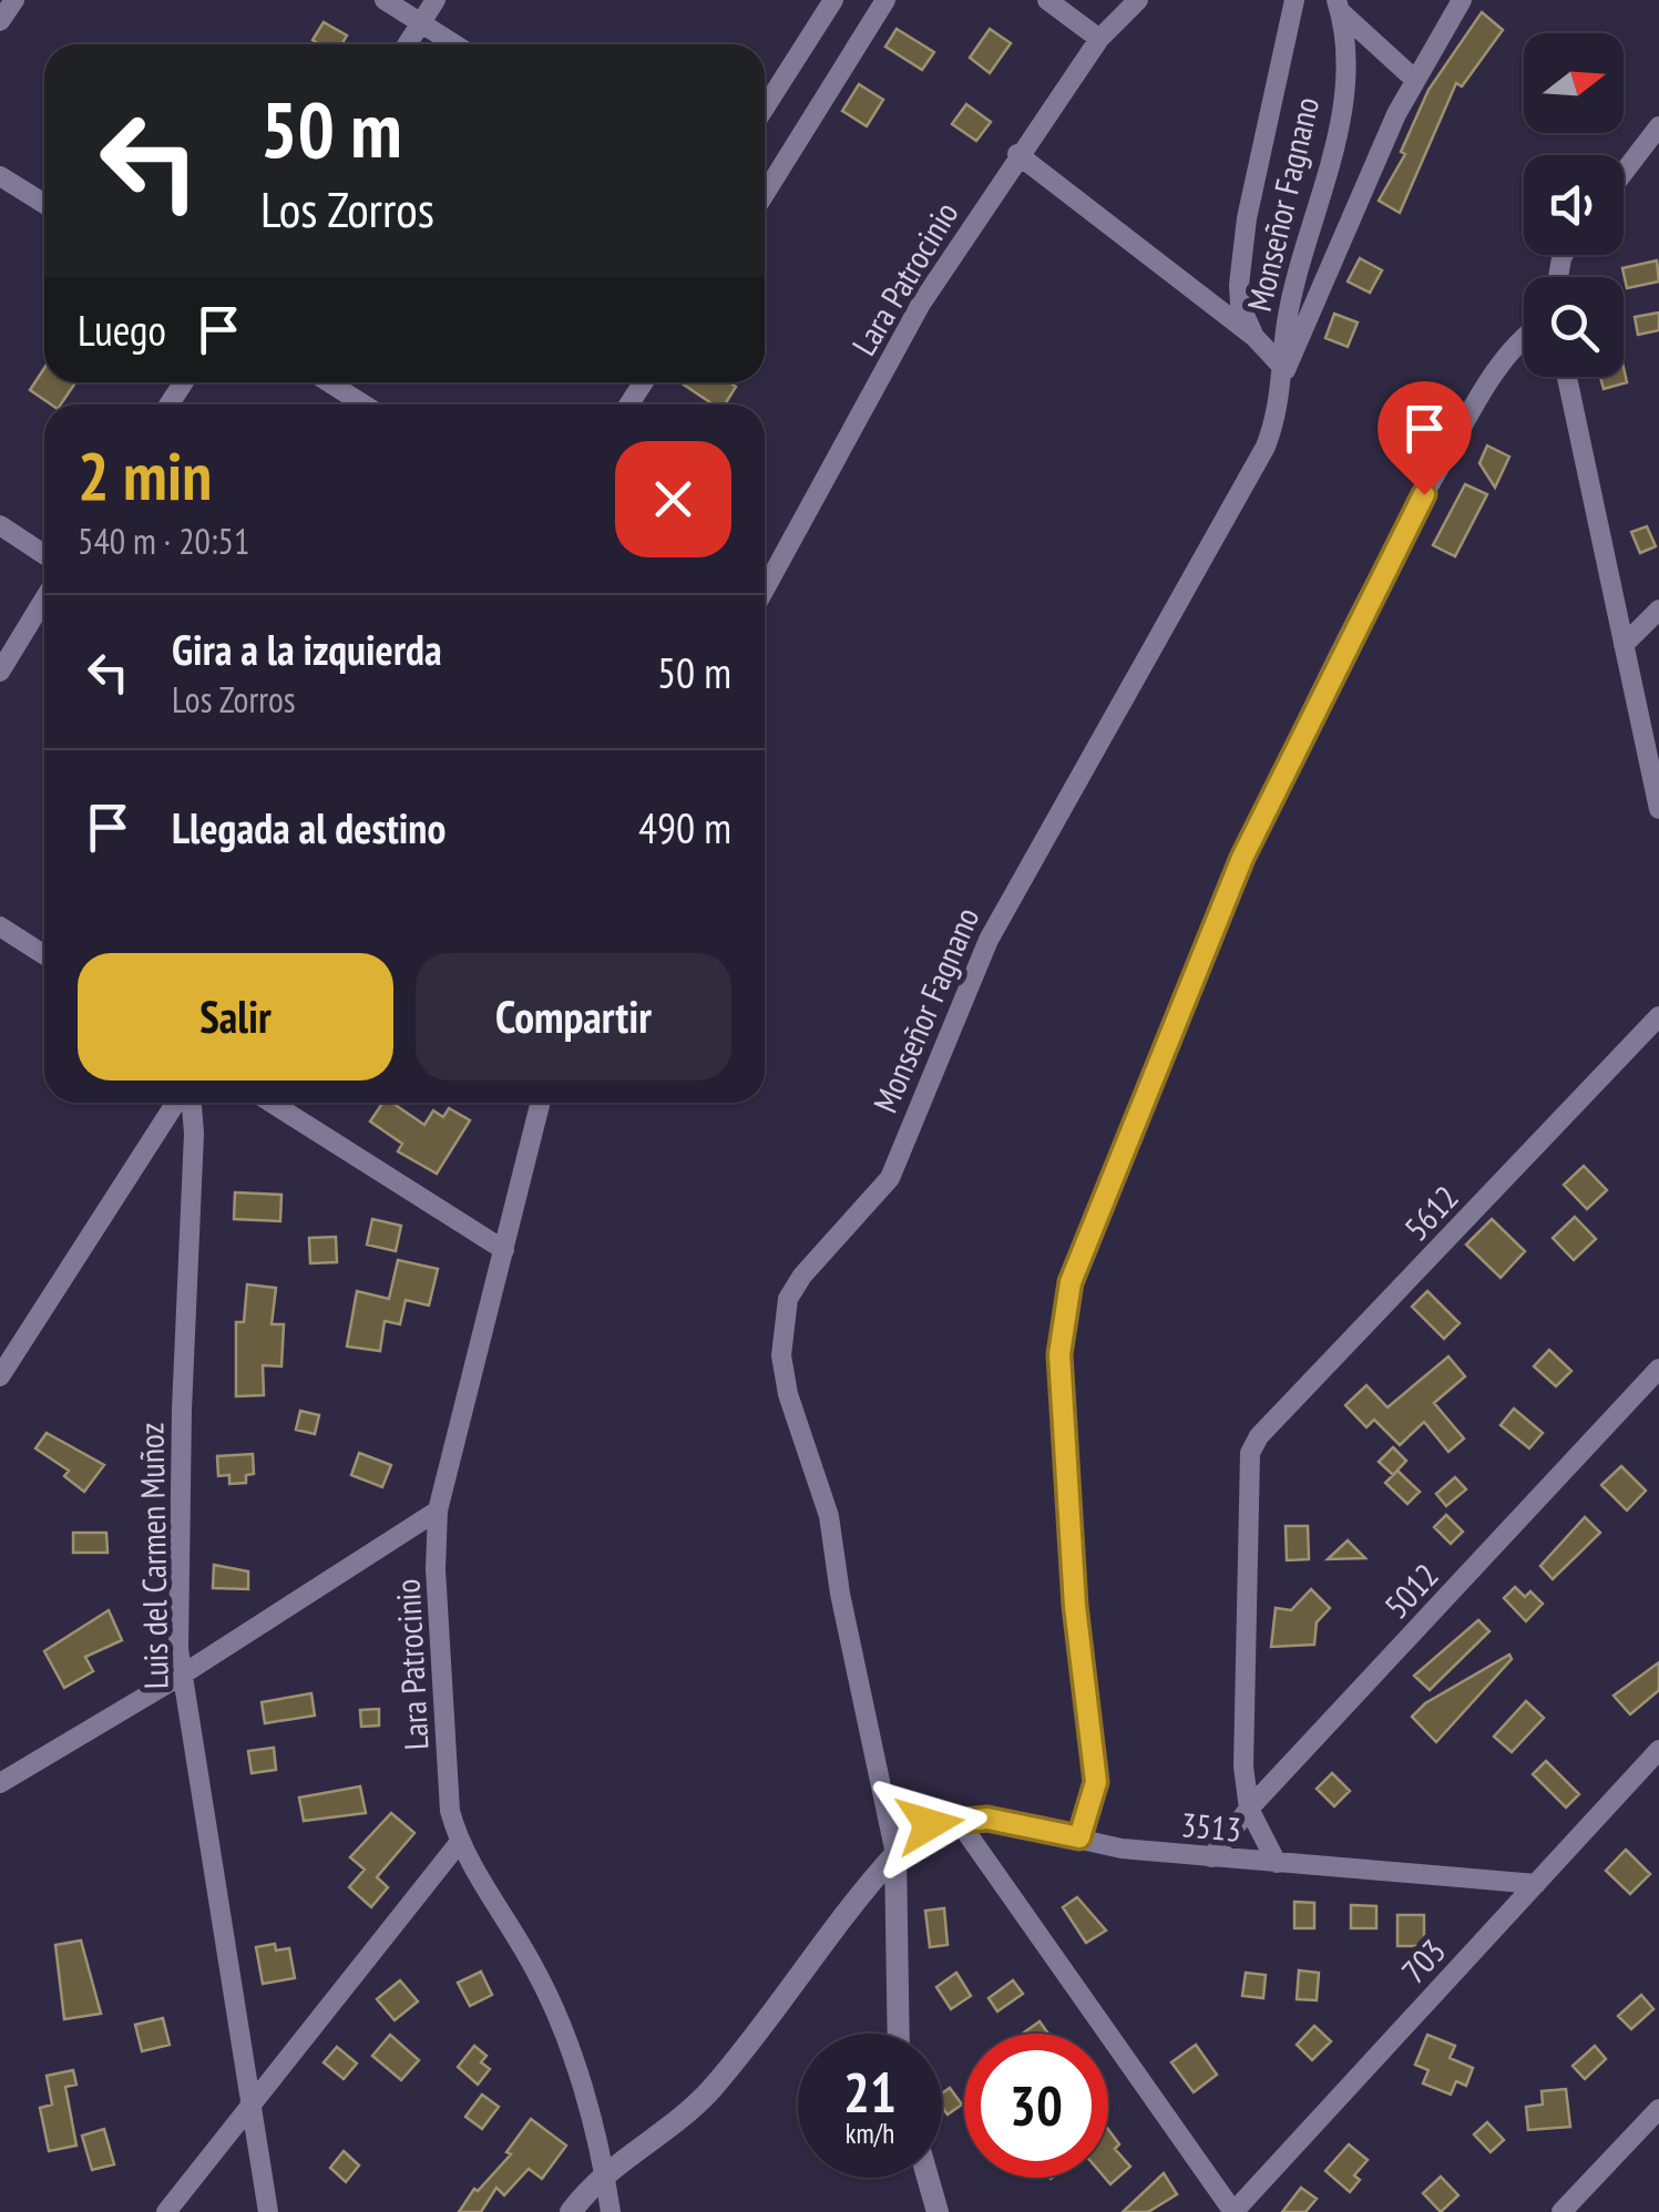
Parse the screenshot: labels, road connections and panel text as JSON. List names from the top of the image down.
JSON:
{
  "streets": {
    "street": [
      "Monseñor Fagnano",
      "Lara Patrocinio",
      "5612",
      "Luis del Carmen Muñoz",
      "5012",
      "3513",
      "703"
    ]
  },
  "crossings": [
    ["Monseñor Fagnano", "3513"],
    ["5612", "5012"],
    ["5012", "3513"],
    ["3513", "703"]
  ],
  "north": "right",
  "page": {
    "turn": ["50 m", "Los Zorros"],
    "then": "Luego",
    "heading": ["2 min", "540 m · 20:51"],
    "list": [
      {
        "name": "Gira a la izquierda",
        "note": "Los Zorros",
        "value": "50 m"
      },
      {
        "name": "Llegada al destino",
        "value": "490 m"
      }
    ],
    "buttons": ["Salir", "Compartir"],
    "speed": "21 km/h",
    "limit": "30"
  }
}
